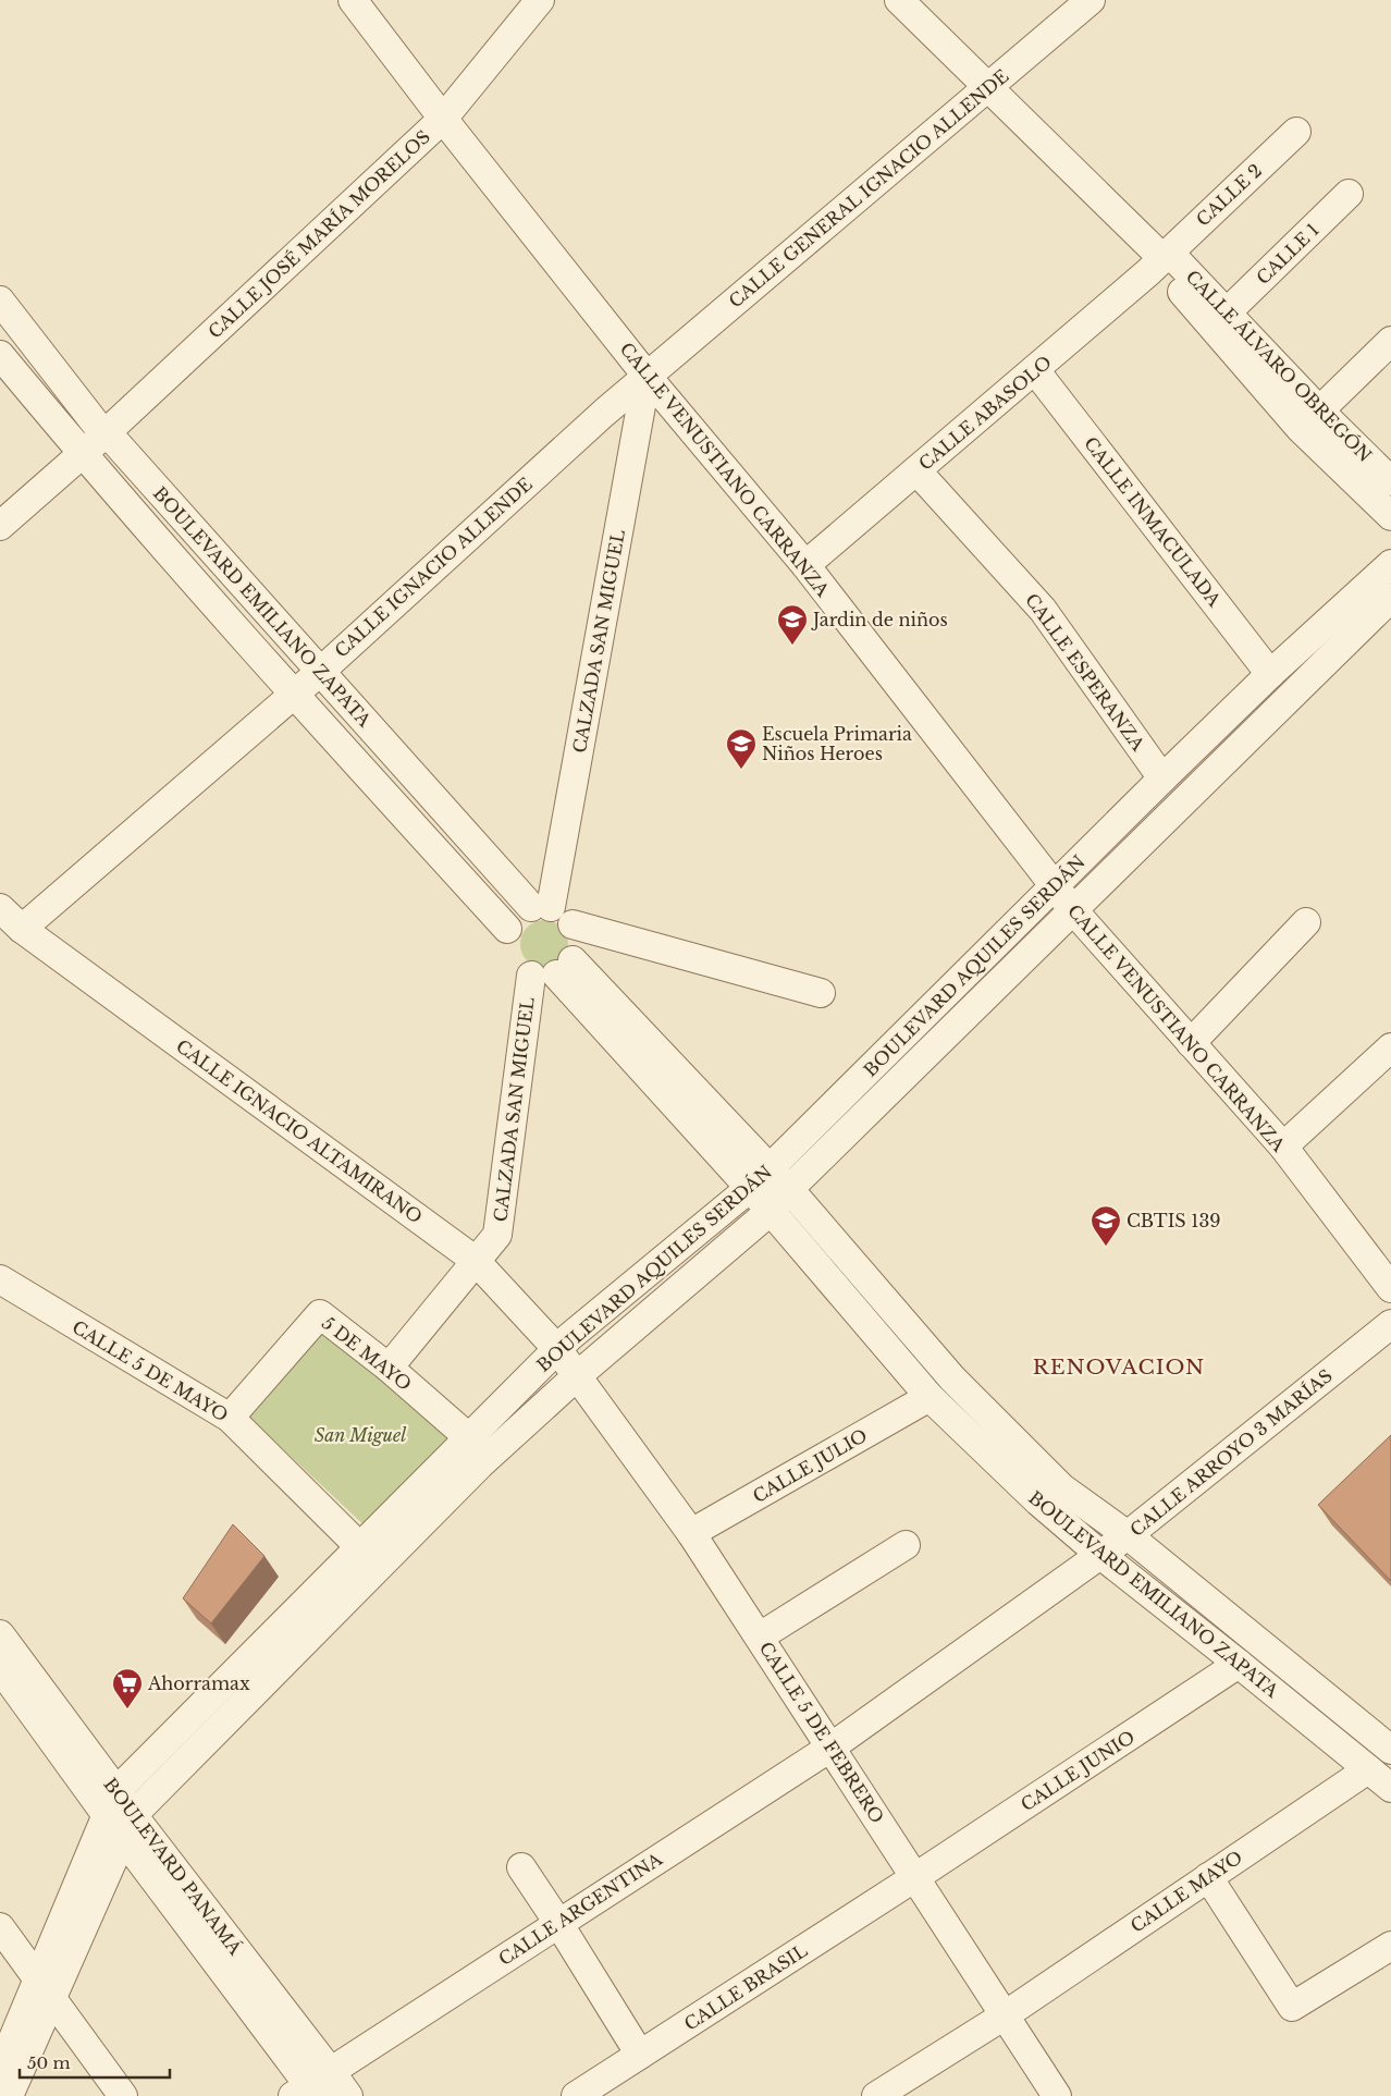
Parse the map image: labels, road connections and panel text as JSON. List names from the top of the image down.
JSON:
{
  "streets": {
    "street": [
      "CALLE GENERAL IGNACIO ALLENDE",
      "CALLE 2",
      "CALLE JOSÉ MARÍA MORELOS",
      "CALLE 1",
      "CALLE ÁLVARO OBREGÓN",
      "CALLE ABASOLO",
      "CALLE VENUSTIANO CARRANZA",
      "CALLE INMACULADA",
      "CALLE IGNACIO ALLENDE",
      "BOULEVARD EMILIANO ZAPATA",
      "CALZADA SAN MIGUEL",
      "CALLE ESPERANZA",
      "BOULEVARD AQUILES SERDÁN",
      "CALLE IGNACIO ALTAMIRANO",
      "5 DE MAYO",
      "CALLE 5 DE MAYO",
      "CALLE ARROYO 3 MARÍAS",
      "CALLE JULIO",
      "CALLE 5 DE FEBRERO",
      "CALLE JUNIO",
      "BOULEVARD PANAMÁ",
      "CALLE MAYO",
      "CALLE ARGENTINA",
      "CALLE BRASIL"
    ]
  },
  "crossings": [
    ["CALLE GENERAL IGNACIO ALLENDE", "CALLE ÁLVARO OBREGÓN"],
    ["CALLE GENERAL IGNACIO ALLENDE", "CALLE VENUSTIANO CARRANZA"],
    ["CALLE GENERAL IGNACIO ALLENDE", "CALLE IGNACIO ALLENDE"],
    ["CALLE GENERAL IGNACIO ALLENDE", "CALZADA SAN MIGUEL"],
    ["CALLE 2", "CALLE ÁLVARO OBREGÓN"],
    ["CALLE 2", "CALLE ABASOLO"],
    ["CALLE JOSÉ MARÍA MORELOS", "CALLE VENUSTIANO CARRANZA"],
    ["CALLE JOSÉ MARÍA MORELOS", "BOULEVARD EMILIANO ZAPATA"],
    ["CALLE 1", "CALLE ÁLVARO OBREGÓN"],
    ["CALLE ÁLVARO OBREGÓN", "CALLE ABASOLO"],
    ["CALLE ABASOLO", "CALLE VENUSTIANO CARRANZA"],
    ["CALLE ABASOLO", "CALLE INMACULADA"],
    ["CALLE ABASOLO", "CALLE ESPERANZA"],
    ["CALLE VENUSTIANO CARRANZA", "CALLE IGNACIO ALLENDE"],
    ["CALLE VENUSTIANO CARRANZA", "CALZADA SAN MIGUEL"],
    ["CALLE VENUSTIANO CARRANZA", "BOULEVARD AQUILES SERDÁN"],
    ["CALLE INMACULADA", "BOULEVARD AQUILES SERDÁN"],
    ["CALLE IGNACIO ALLENDE", "BOULEVARD EMILIANO ZAPATA"],
    ["CALLE IGNACIO ALLENDE", "CALZADA SAN MIGUEL"],
    ["CALLE IGNACIO ALLENDE", "CALLE IGNACIO ALTAMIRANO"],
    ["BOULEVARD EMILIANO ZAPATA", "CALZADA SAN MIGUEL"],
    ["BOULEVARD EMILIANO ZAPATA", "BOULEVARD AQUILES SERDÁN"],
    ["BOULEVARD EMILIANO ZAPATA", "CALLE ARROYO 3 MARÍAS"],
    ["BOULEVARD EMILIANO ZAPATA", "CALLE JULIO"],
    ["BOULEVARD EMILIANO ZAPATA", "CALLE JUNIO"],
    ["BOULEVARD EMILIANO ZAPATA", "CALLE MAYO"],
    ["CALZADA SAN MIGUEL", "CALLE IGNACIO ALTAMIRANO"],
    ["CALZADA SAN MIGUEL", "5 DE MAYO"],
    ["CALLE ESPERANZA", "BOULEVARD AQUILES SERDÁN"],
    ["BOULEVARD AQUILES SERDÁN", "CALLE IGNACIO ALTAMIRANO"],
    ["BOULEVARD AQUILES SERDÁN", "5 DE MAYO"],
    ["BOULEVARD AQUILES SERDÁN", "CALLE 5 DE MAYO"],
    ["BOULEVARD AQUILES SERDÁN", "CALLE 5 DE FEBRERO"],
    ["BOULEVARD AQUILES SERDÁN", "BOULEVARD PANAMÁ"],
    ["CALLE IGNACIO ALTAMIRANO", "CALLE 5 DE FEBRERO"],
    ["5 DE MAYO", "CALLE 5 DE MAYO"],
    ["CALLE ARROYO 3 MARÍAS", "CALLE 5 DE FEBRERO"],
    ["CALLE ARROYO 3 MARÍAS", "CALLE ARGENTINA"],
    ["CALLE JULIO", "CALLE 5 DE FEBRERO"],
    ["CALLE 5 DE FEBRERO", "CALLE JUNIO"],
    ["CALLE 5 DE FEBRERO", "CALLE MAYO"],
    ["CALLE 5 DE FEBRERO", "CALLE ARGENTINA"],
    ["CALLE 5 DE FEBRERO", "CALLE BRASIL"],
    ["CALLE JUNIO", "CALLE BRASIL"],
    ["BOULEVARD PANAMÁ", "CALLE ARGENTINA"]
  ],
  "districts": ["RENOVACION"],
  "parks": ["San Miguel"],
  "places": {
    "school or university": ["Jardin de niños", "Escuela Primaria Niños Heroes", "CBTIS 139"],
    "supermarket": ["Ahorramax"]
  },
  "scale_bar": "50 m"
}
